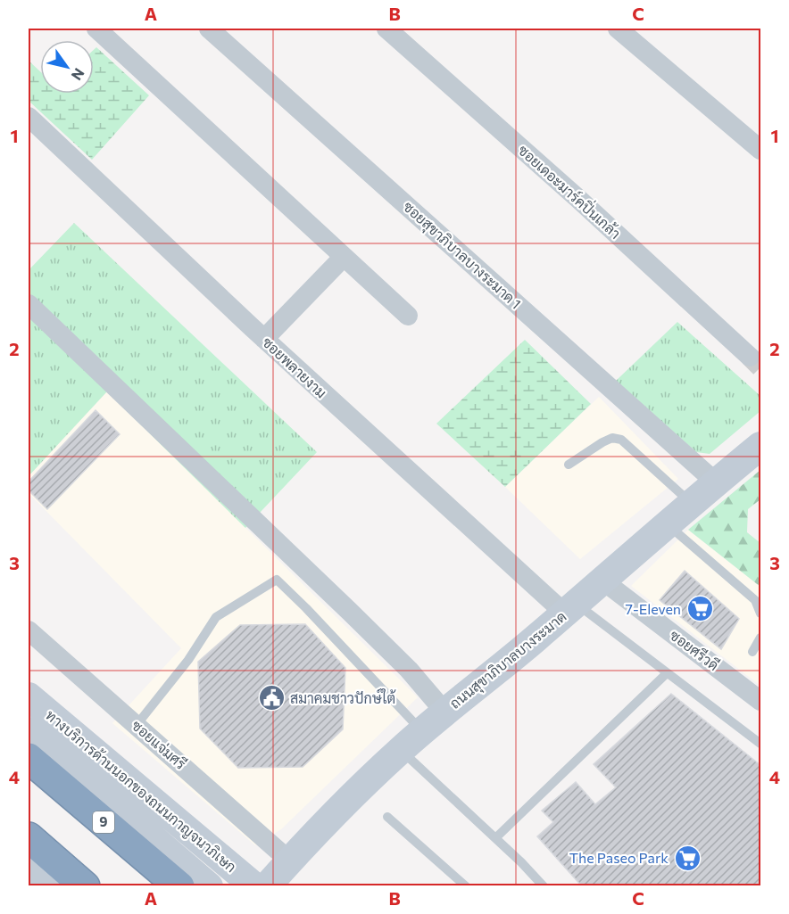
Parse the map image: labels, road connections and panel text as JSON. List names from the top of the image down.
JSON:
{
  "streets": {
    "highway": ["9"],
    "street": [
      "ซอยเดอะมาร์คปิ่นเกล้า",
      "ซอยสุขาภิบาลบางระมาด 1",
      "ซอยพลายงาม",
      "ซอยศรีวดี",
      "ถนนสุขาภิบาลบางระมาด",
      "ซอยแจ่มศรี",
      "ทางบริการด้านนอกของถนนกาญจนาภิเษก"
    ]
  },
  "crossings": [
    ["ซอยสุขาภิบาลบางระมาด 1", "ถนนสุขาภิบาลบางระมาด"],
    ["ซอยพลายงาม", "ถนนสุขาภิบาลบางระมาด"],
    ["ซอยศรีวดี", "ถนนสุขาภิบาลบางระมาด"],
    ["ถนนสุขาภิบาลบางระมาด", "ซอยแจ่มศรี"]
  ],
  "places": {
    "supermarket": ["7-Eleven", "The Paseo Park"],
    "public building": ["สมาคมชาวปักษ์ใต้"]
  },
  "north": "bottom right",
  "grid": {
    "columns": ["A", "B", "C"],
    "rows": [
      "1",
      "2",
      "3",
      "4"
    ]
  }
}
